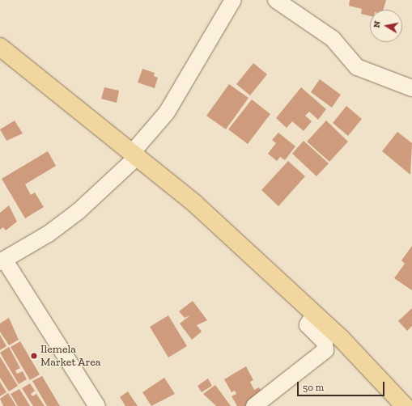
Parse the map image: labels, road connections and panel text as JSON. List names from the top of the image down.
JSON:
{
  "places": ["Ilemela Market Area"],
  "scale_bar": "50 m",
  "north": "left"
}
